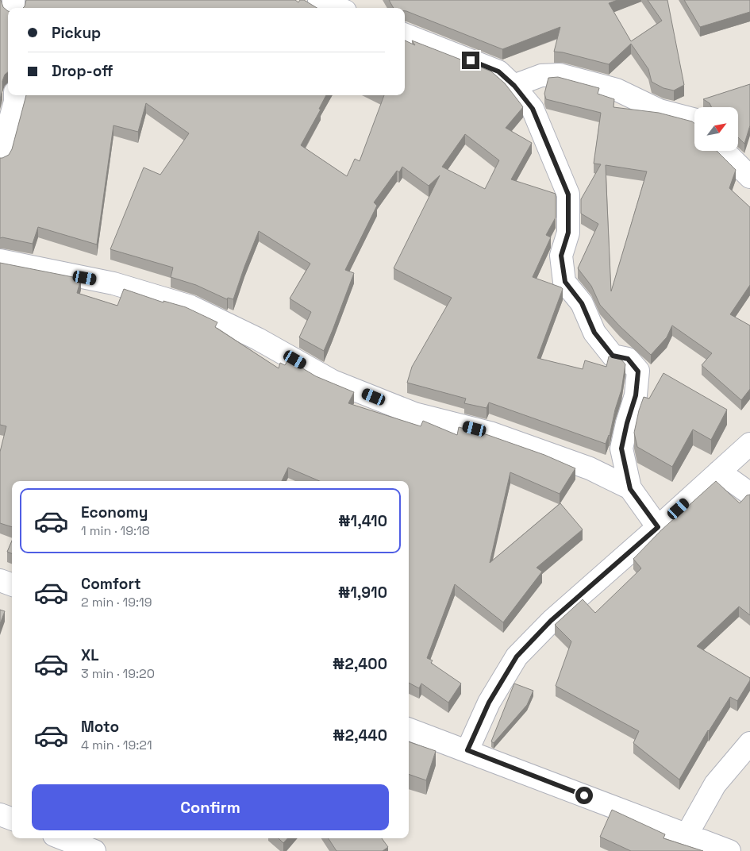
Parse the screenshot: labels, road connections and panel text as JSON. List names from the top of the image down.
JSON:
{
  "north": "top right",
  "page": {
    "banner": ["Pickup", "Drop-off"],
    "list": [
      {
        "name": "Economy",
        "note": "1 min · 19:18",
        "value": "₦1,410"
      },
      {
        "name": "Comfort",
        "note": "2 min · 19:19",
        "value": "₦1,910"
      },
      {
        "name": "XL",
        "note": "3 min · 19:20",
        "value": "₦2,400"
      },
      {
        "name": "Moto",
        "note": "4 min · 19:21",
        "value": "₦2,440"
      }
    ],
    "buttons": "Confirm"
  }
}
